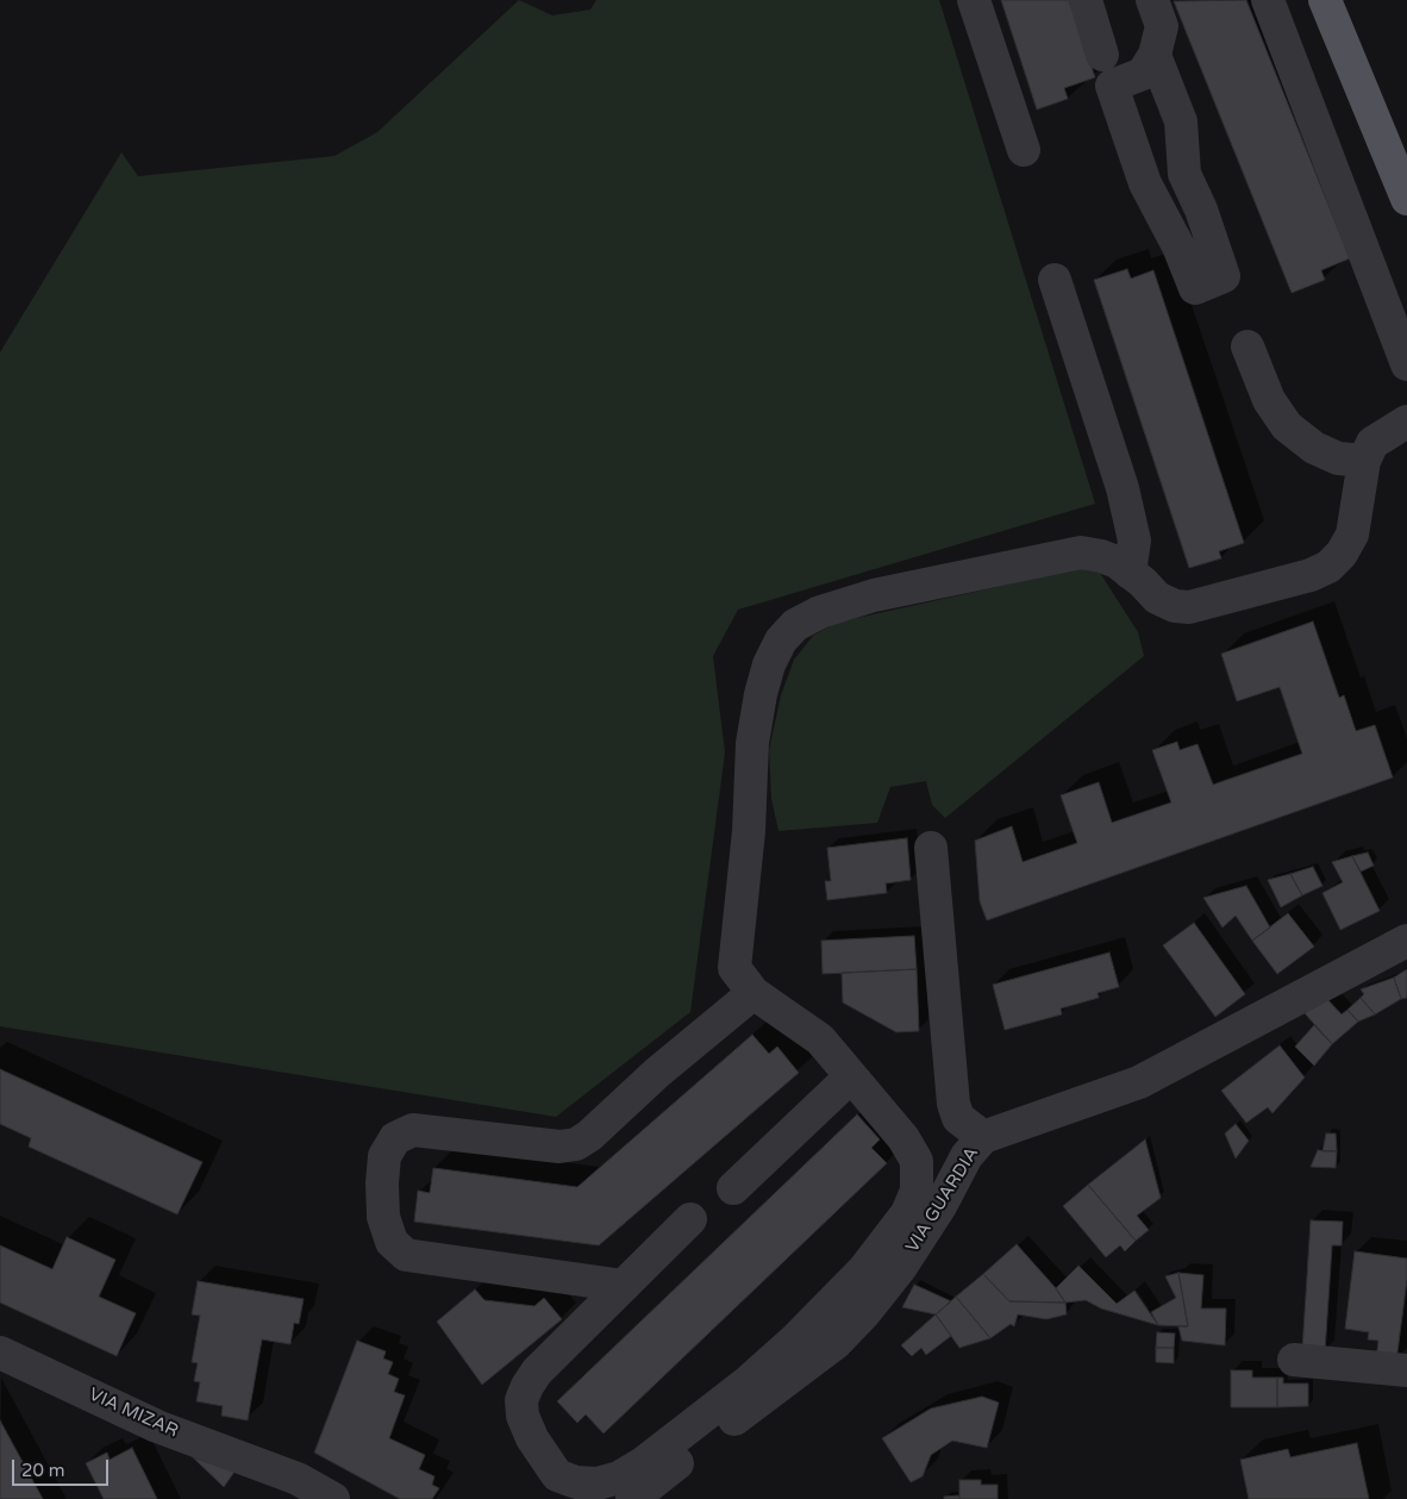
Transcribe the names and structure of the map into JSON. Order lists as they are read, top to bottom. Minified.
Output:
{"streets":{"street":["VIA GUARDIA","VIA MIZAR"]},"scale_bar":"20 m"}
